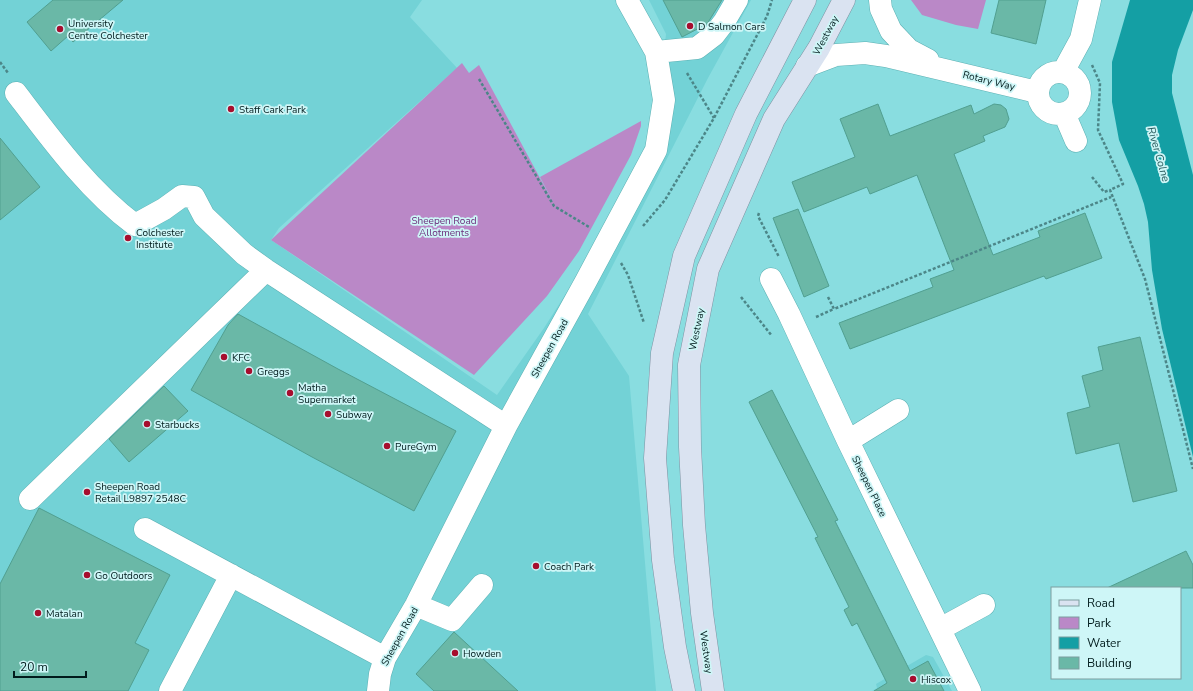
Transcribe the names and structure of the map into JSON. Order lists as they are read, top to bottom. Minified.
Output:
{"streets":{"main road":["Westway"],"street":["Rotary Way","Sheepen Road","Sheepen Place"]},"water":["River Colne"],"parks":["Sheepen Road Allotments"],"places":["D Salmon Cars","University Centre Colchester","Staff Cark Park","Colchester Institute","KFC","Greggs","Matha Supermarket","Subway","Starbucks","PureGym","Sheepen Road Retail L9897 2548C","Coach Park","Go Outdoors","Matalan","Howden","Hiscox"],"legend":["Road","Park","Water","Building"],"scale_bar":"20 m"}
